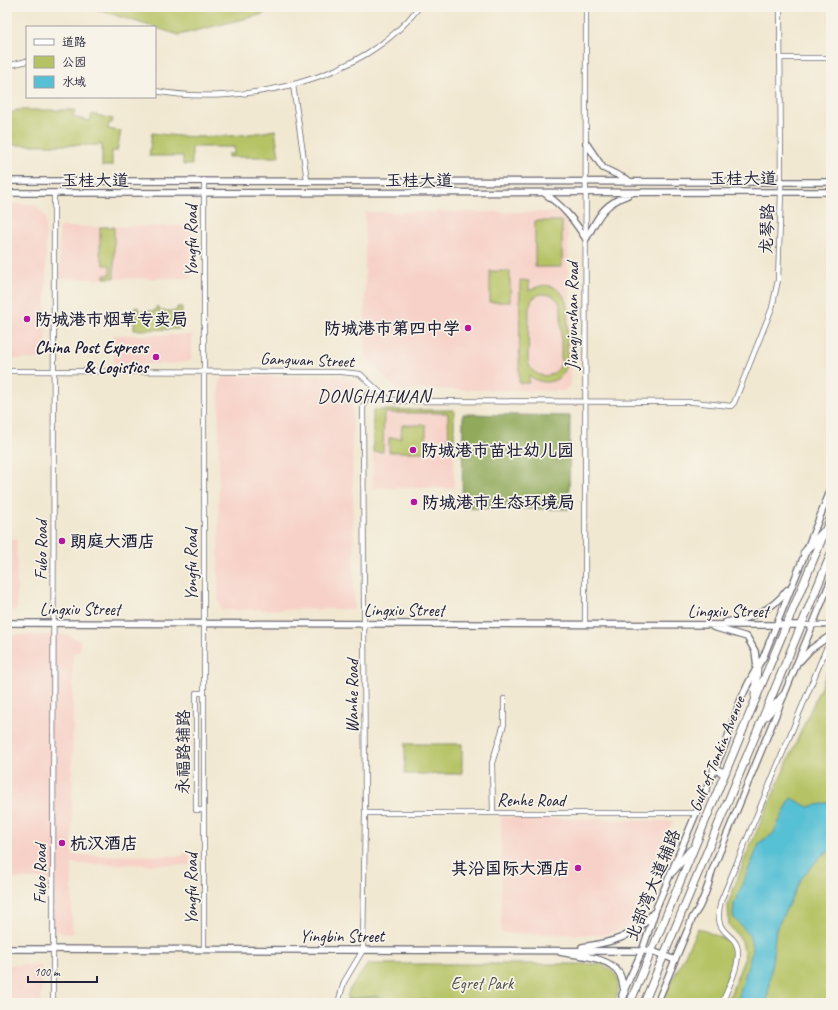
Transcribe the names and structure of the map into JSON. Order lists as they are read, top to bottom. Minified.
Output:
{"streets":{"highway":["Gulf of Tonkin Avenue"],"main road":["玉桂大道","Lingxiu Street","北部湾大道辅路","Yingbin Street"],"street":["龙琴路","Yongfu Road","Jiangjunshan Road","Gangwan Street","Fubo Road","Wanhe Road","永福路辅路","Renhe Road"]},"crossings":[["玉桂大道","龙琴路"],["玉桂大道","Yongfu Road"],["玉桂大道","Jiangjunshan Road"],["玉桂大道","Fubo Road"],["龙琴路","Gangwan Street"],["Yongfu Road","Gangwan Street"],["Yongfu Road","Lingxiu Street"],["Yongfu Road","永福路辅路"],["Yongfu Road","Yingbin Street"],["Jiangjunshan Road","Gangwan Street"],["Jiangjunshan Road","Lingxiu Street"],["Gangwan Street","Fubo Road"],["Gangwan Street","Wanhe Road"],["Fubo Road","Lingxiu Street"],["Fubo Road","Yingbin Street"],["Lingxiu Street","Wanhe Road"],["Lingxiu Street","Gulf of Tonkin Avenue"],["Lingxiu Street","北部湾大道辅路"],["Wanhe Road","Renhe Road"],["Wanhe Road","Yingbin Street"],["Gulf of Tonkin Avenue","Yingbin Street"],["Renhe Road","北部湾大道辅路"],["北部湾大道辅路","Yingbin Street"]],"districts":["DONGHAIWAN"],"parks":["Egret Park"],"places":["防城港市烟草专卖局","防城港市第四中学","China Post Express & Logistics","防城港市苗壮幼儿园","防城港市生态环境局","朗庭大酒店","杭汉酒店","其沿国际大酒店"],"legend":["道路","公园","水域"],"scale_bar":"100 m"}
